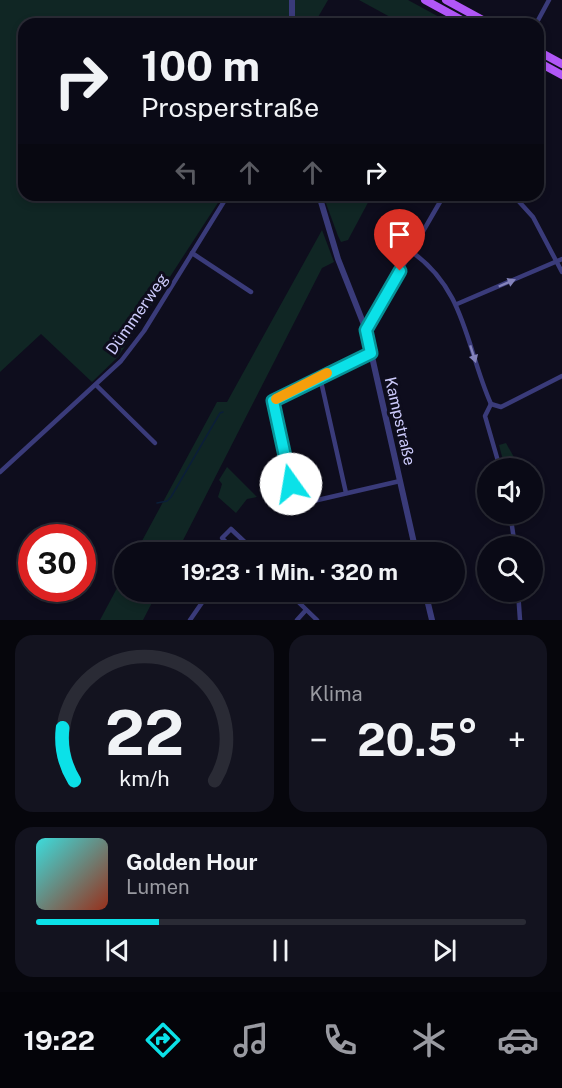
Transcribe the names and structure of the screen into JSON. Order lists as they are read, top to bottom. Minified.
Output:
{"streets":{"street":["Dümmerweg","Kampstraße"]},"page":{"turn":["100 m","Prosperstraße"],"limit":"30","trip":"19:23 · 1 Min. · 320 m","tile":"Klima","heat":["−","20.5°","+"],"song":["Golden Hour","Lumen"],"tabs":"19:22","gauge":["22","km/h"]}}
